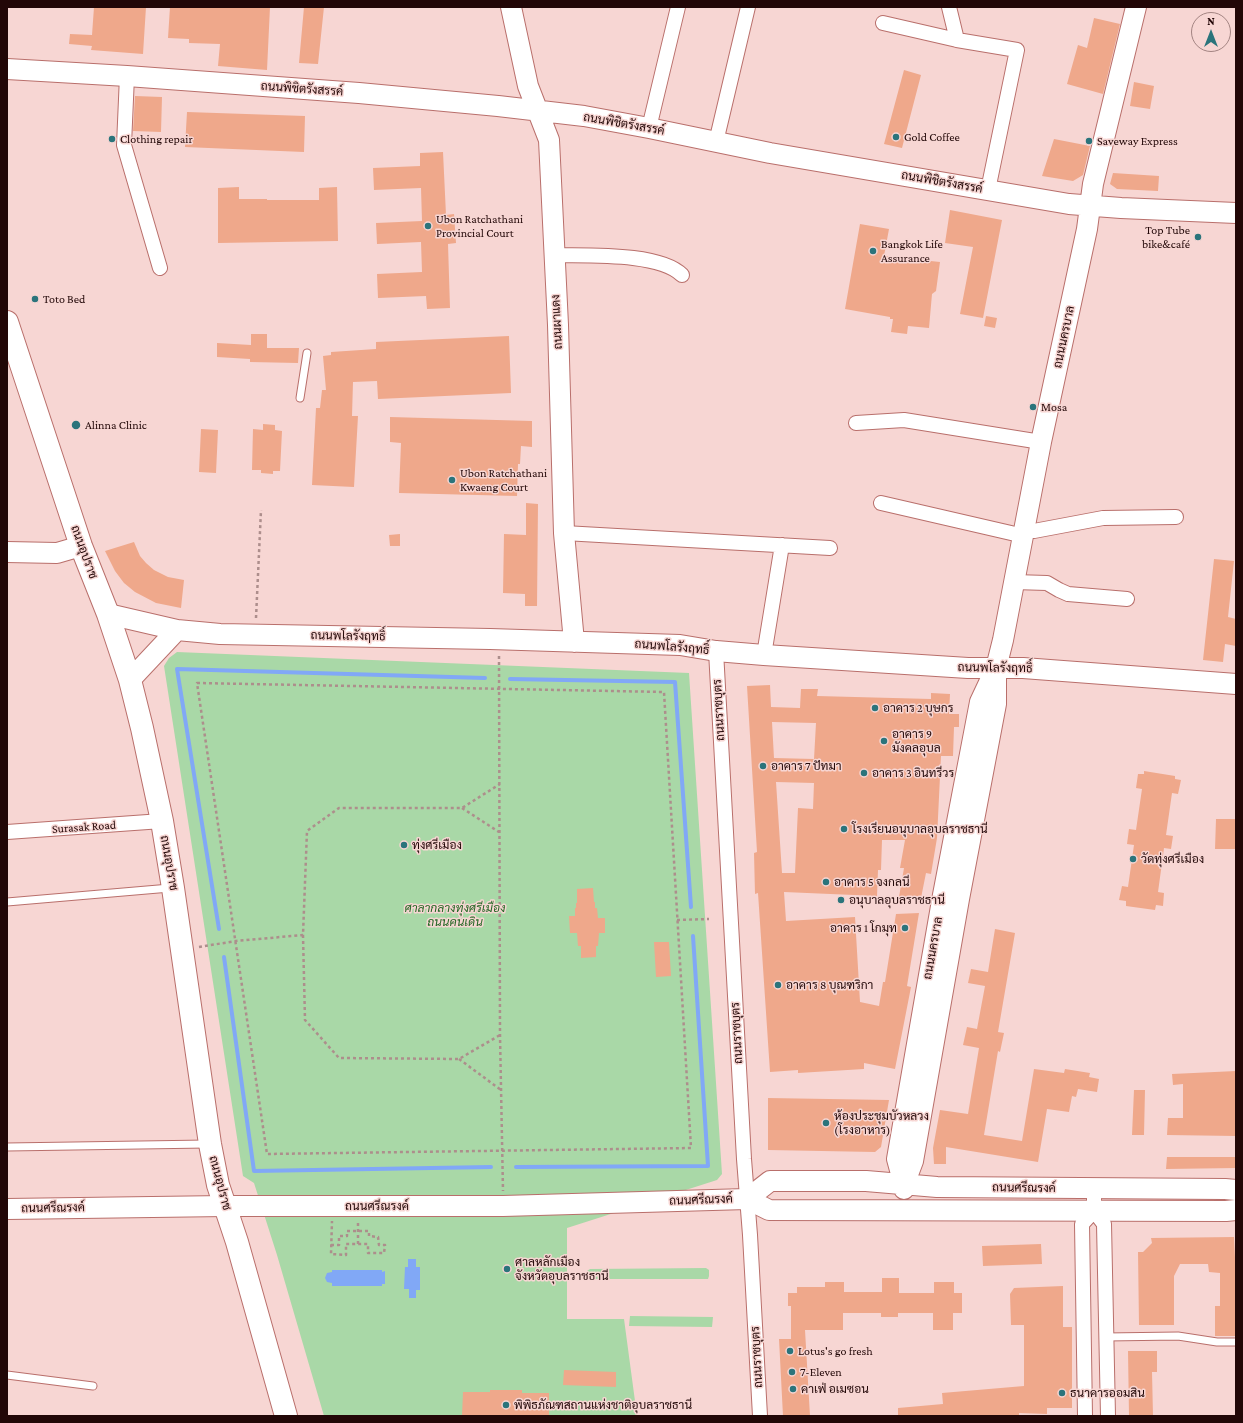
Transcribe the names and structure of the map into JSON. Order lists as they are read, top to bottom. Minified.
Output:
{"streets":{"main road":["ถนนอุปราช"],"street":["ถนนพิชิตรังสรรค์","ถนนผาแดง","ถนนนครบาล","ถนนพโลรังฤทธิ์","ถนนราชบุตร","Surasak Road","ถนนศรีณรงค์"]},"crossings":[["ถนนพิชิตรังสรรค์","ถนนผาแดง"],["ถนนพิชิตรังสรรค์","ถนนนครบาล"],["ถนนผาแดง","ถนนพโลรังฤทธิ์"],["ถนนนครบาล","ถนนพโลรังฤทธิ์"],["ถนนนครบาล","ถนนศรีณรงค์"],["ถนนอุปราช","ถนนพโลรังฤทธิ์"],["ถนนอุปราช","Surasak Road"],["ถนนอุปราช","ถนนศรีณรงค์"],["ถนนพโลรังฤทธิ์","ถนนราชบุตร"],["ถนนราชบุตร","ถนนศรีณรงค์"]],"parks":["ศาลากลางทุ่งศรีเมือง ถนนคนเดิน"],"places":["Gold Coffee","Clothing repair","Saveway Express","Ubon Ratchathani Provincial Court","Top Tube bike&café","Bangkok Life Assurance","Toto Bed","Mosa","Alinna Clinic","Ubon Ratchathani Kwaeng Court","อาคาร 2 บุษกร","อาคาร 9 มังคลอุบล","อาคาร 7 ปัทมา","อาคาร 3 อินทรีวร","โรงเรียนอนุบาลอุบลราชธานี","ทุ่งศรีเมือง","วัดทุ่งศรีเมือง","อาคาร 5 จงกลนี","อนุบาลอุบลราชธานี","อาคาร 1 โกมุท","อาคาร 8 บุณฑริกา","ห้องประชุมบัวหลวง (โรงอาหาร)","ศาลหลักเมือง จังหวัดอุบลราชธานี","Lotus's go fresh","7-Eleven","คาเฟ่ อเมซอน","ธนาคารออมสิน","พิพิธภัณฑสถานแห่งชาติอุบลราชธานี"],"north":"top"}
